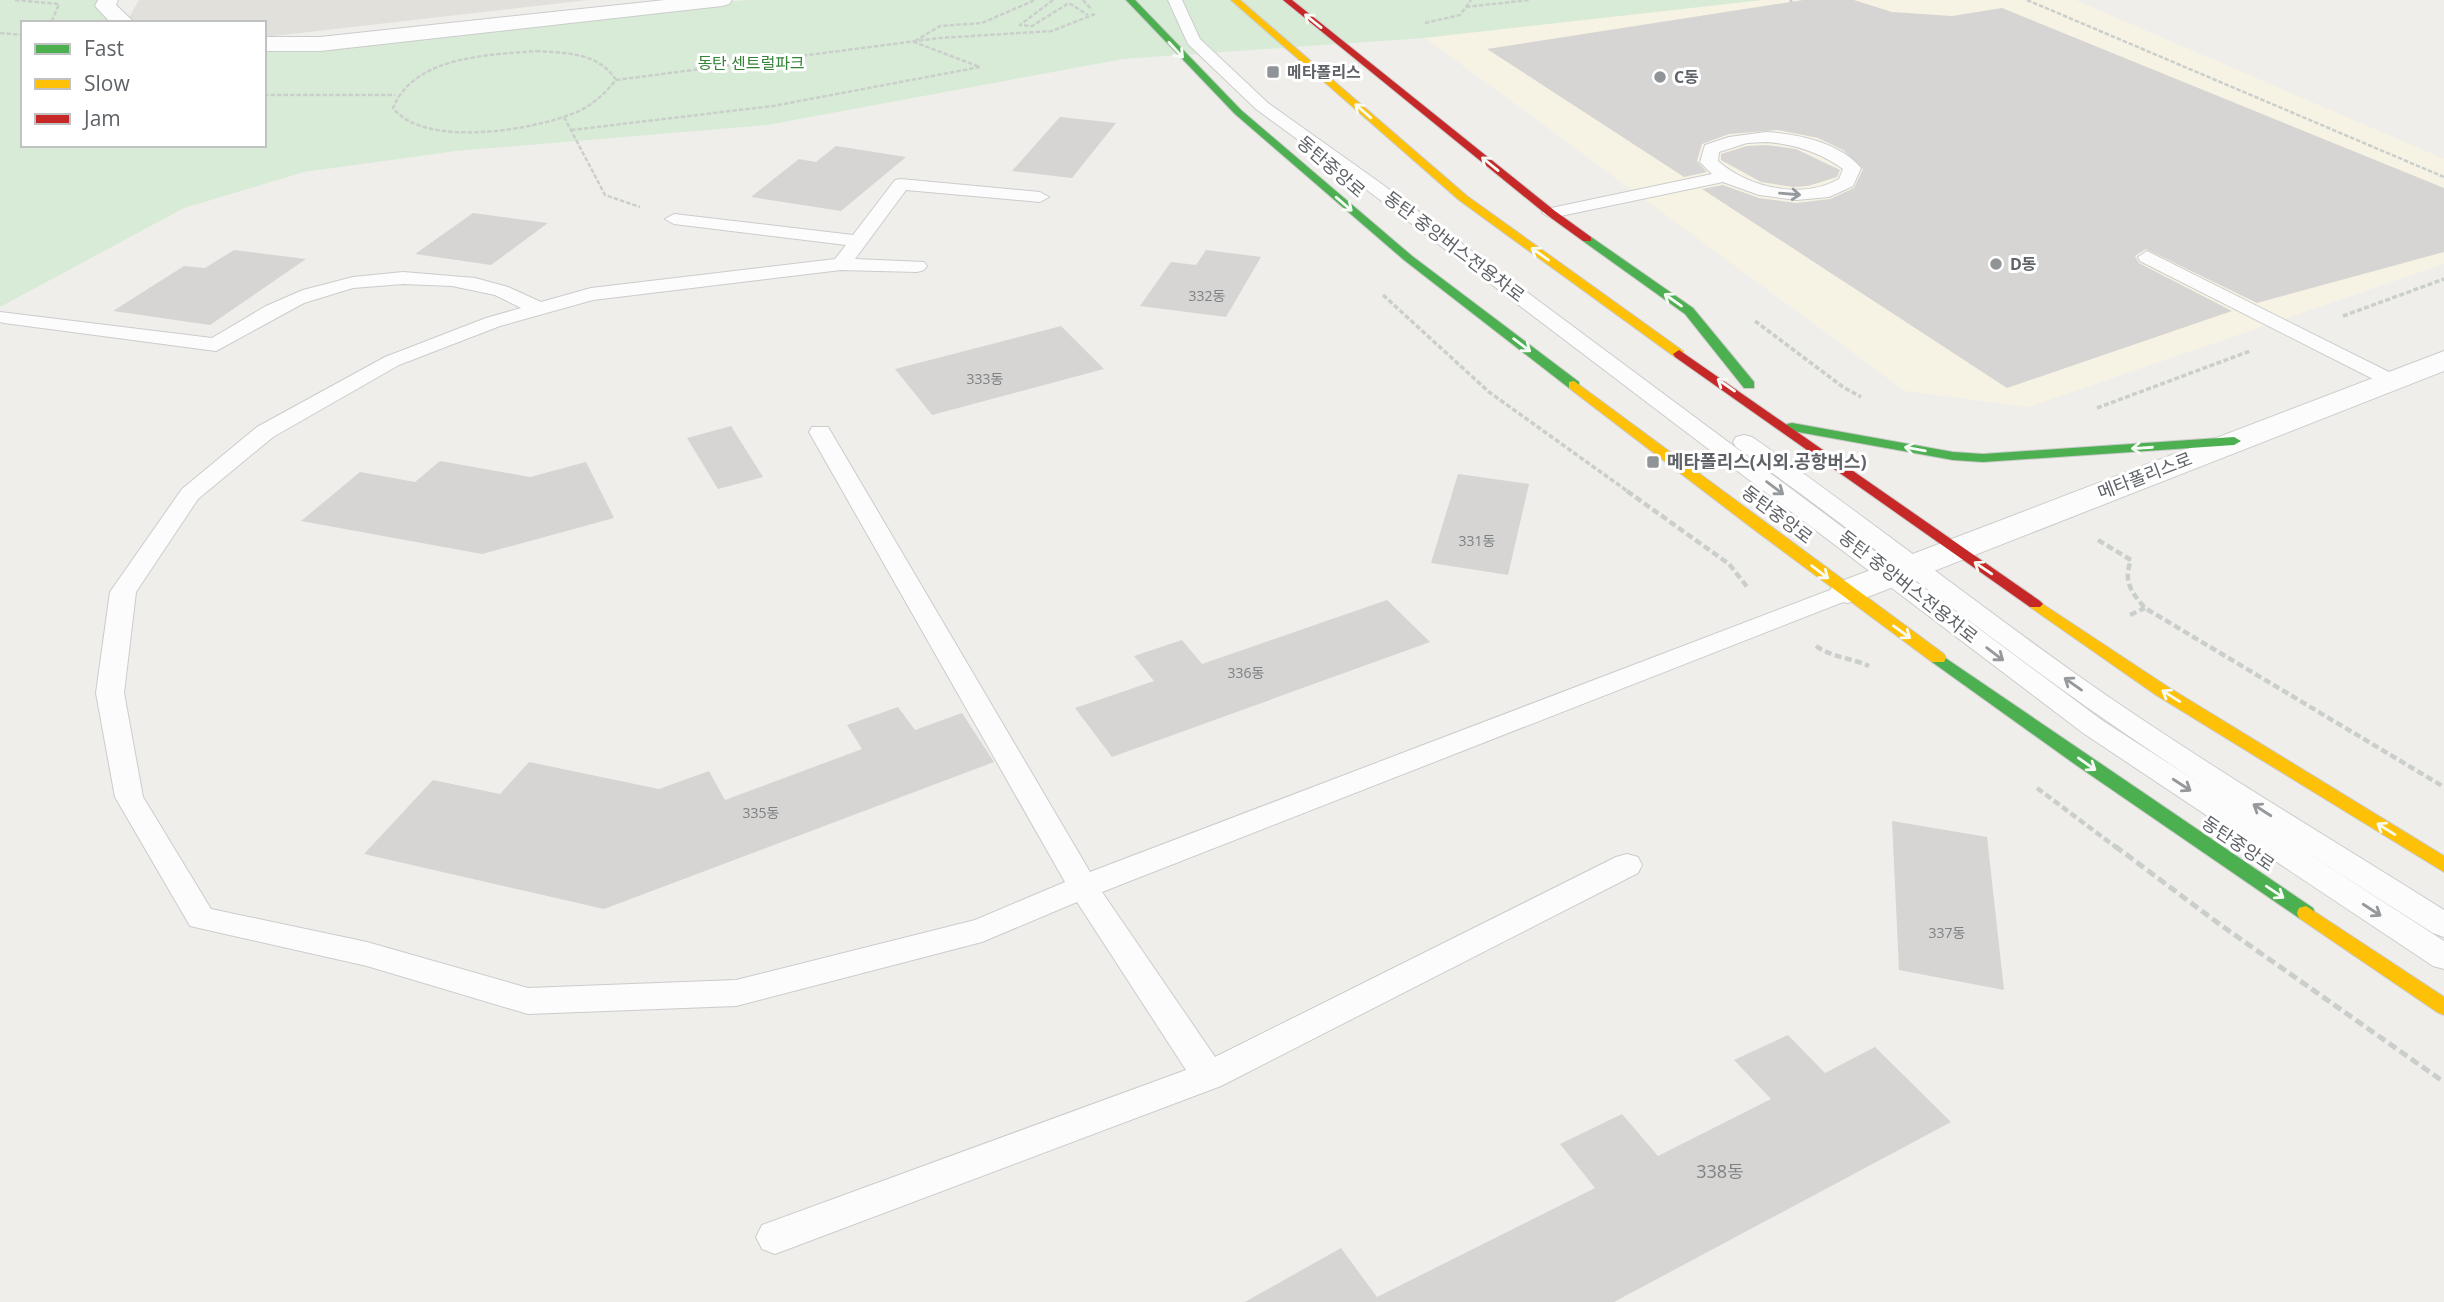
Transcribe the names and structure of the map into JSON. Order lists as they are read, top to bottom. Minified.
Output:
{"streets":{"street":["동탄중앙로","메타폴리스로"],"lane":["동탄 중앙버스전용차로"]},"crossings":[["동탄중앙로","메타폴리스로"],["동탄 중앙버스전용차로","메타폴리스로"]],"parks":["동탄 센트럴파크"],"places":{"transit":["메타폴리스","메타폴리스(시외.공항버스)"],"other":["C동","D동"]},"house_numbers":["332동","333동","331동","336동","335동","337동","338동"],"legend":["Fast","Slow","Jam"]}
